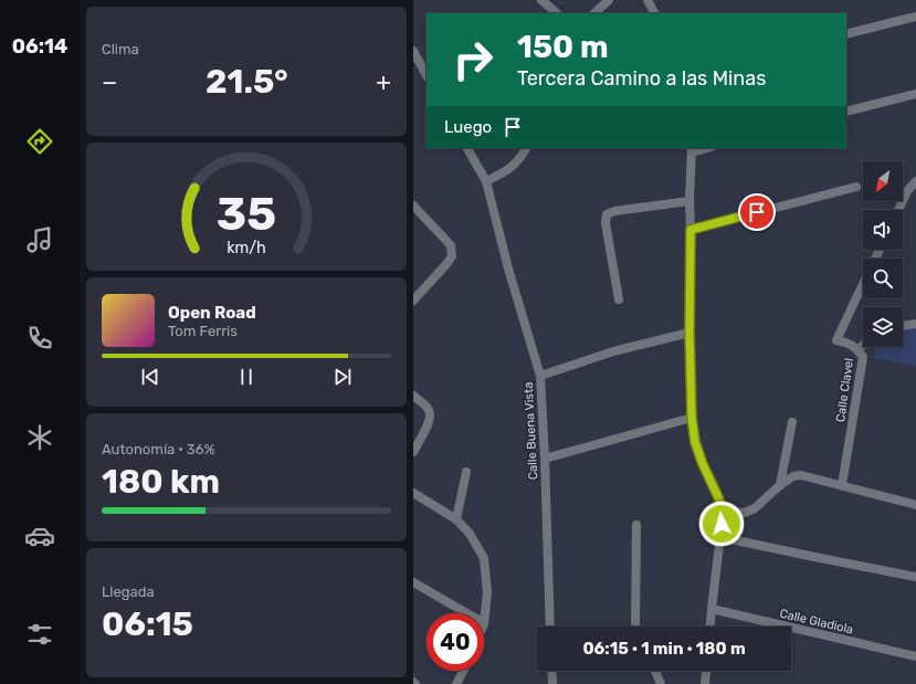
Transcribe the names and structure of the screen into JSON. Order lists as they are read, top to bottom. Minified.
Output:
{"streets":{"street":["Calle Clavel","Calle Buena Vista","Calle Gladiola"]},"north":"bottom left","page":{"tabs":"06:14","tile":["Clima",["Autonomía · 36%","180 km"],["Llegada","06:15"]],"turn":["150 m","Tercera Camino a las Minas"],"heat":["−","21.5°","+"],"then":"Luego","song":["Open Road","Tom Ferris"],"limit":"40","trip":"06:15 · 1 min · 180 m","gauge":["35","km/h"]}}
